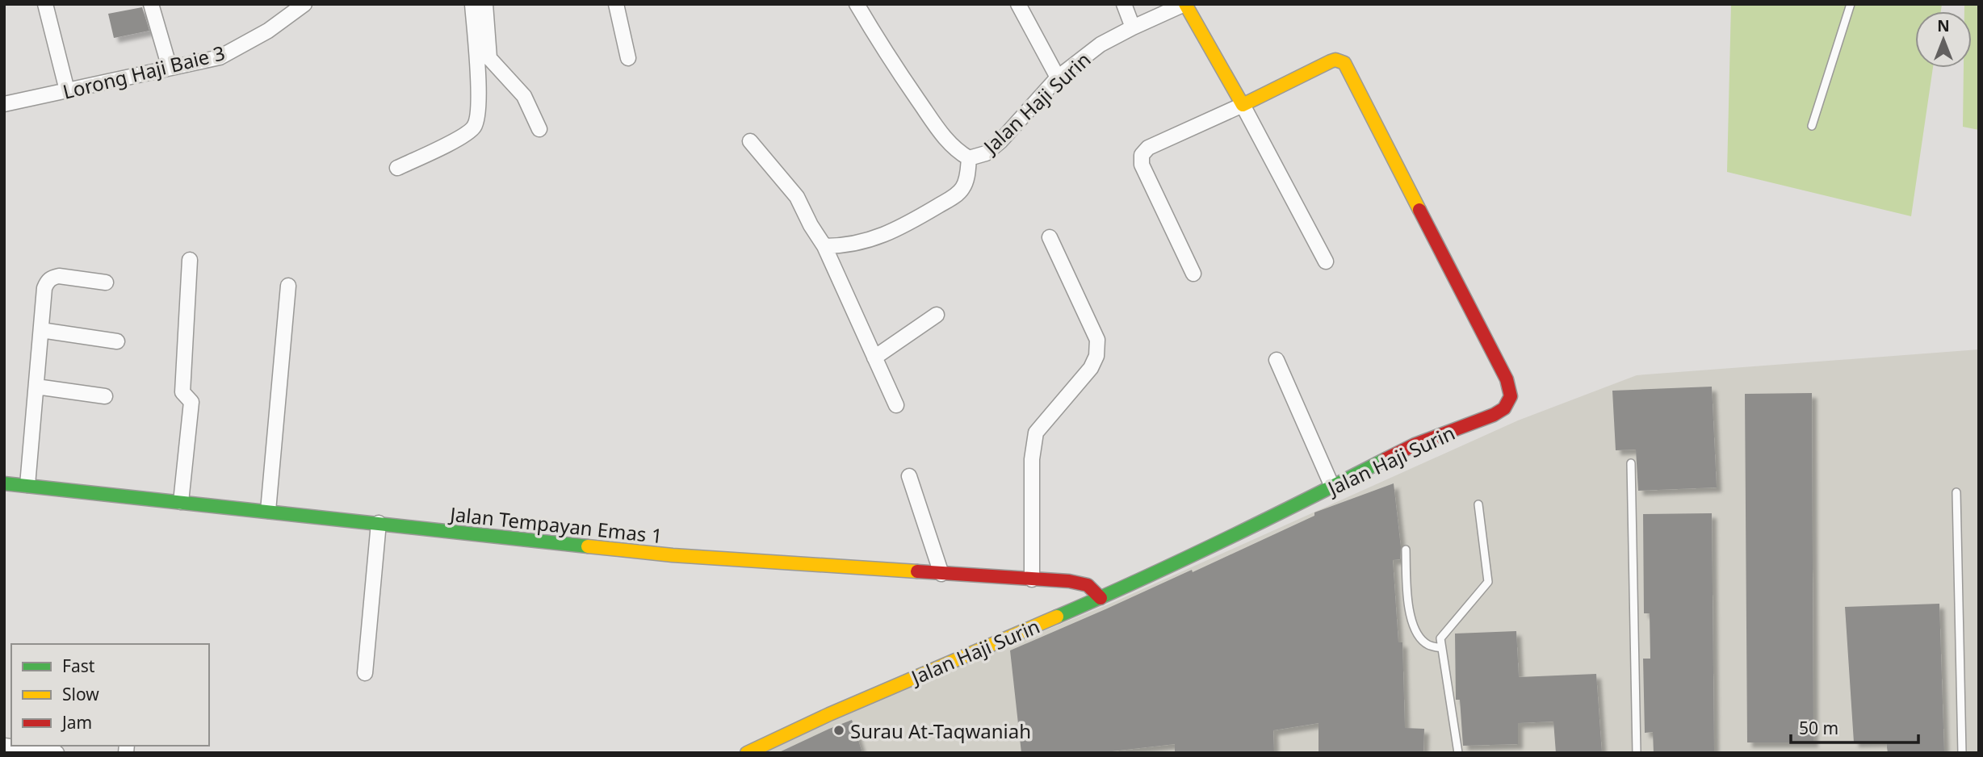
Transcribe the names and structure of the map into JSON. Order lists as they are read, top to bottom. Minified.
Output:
{"streets":{"street":["Lorong Haji Baie 3","Jalan Haji Surin","Jalan Tempayan Emas 1"]},"crossings":[["Jalan Haji Surin","Jalan Tempayan Emas 1"]],"places":["Surau At-Taqwaniah"],"legend":["Fast","Slow","Jam"],"scale_bar":"50 m","north":"top"}
